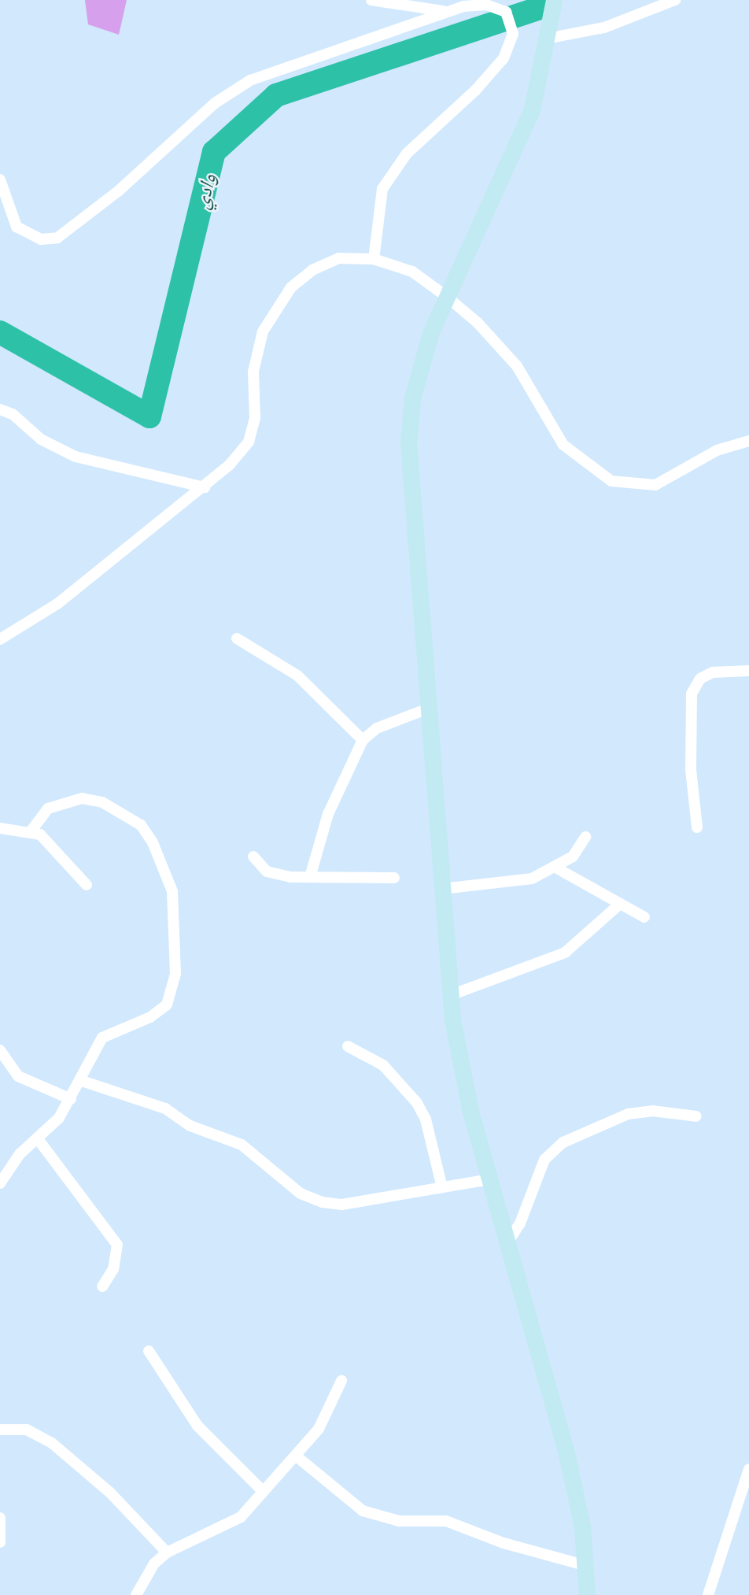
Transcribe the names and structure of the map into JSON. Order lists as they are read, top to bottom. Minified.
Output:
{"water":["وادي"]}
